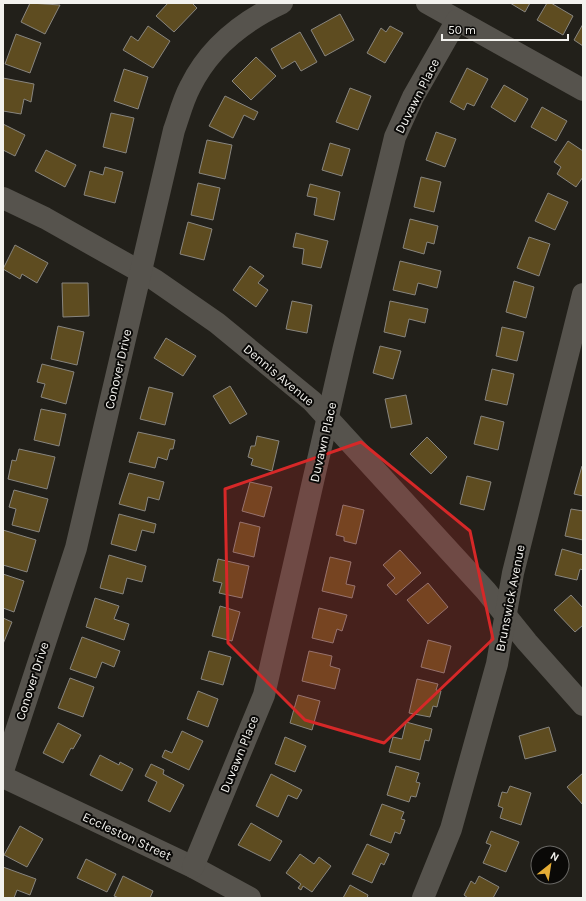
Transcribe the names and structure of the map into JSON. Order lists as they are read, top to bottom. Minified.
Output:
{"streets":{"street":["Duvawn Place","Conover Drive","Dennis Avenue","Brunswick Avenue","Eccleston Street"]},"crossings":[["Duvawn Place","Dennis Avenue"],["Duvawn Place","Eccleston Street"],["Conover Drive","Dennis Avenue"],["Dennis Avenue","Brunswick Avenue"]],"scale_bar":"50 m","north":"top right"}
